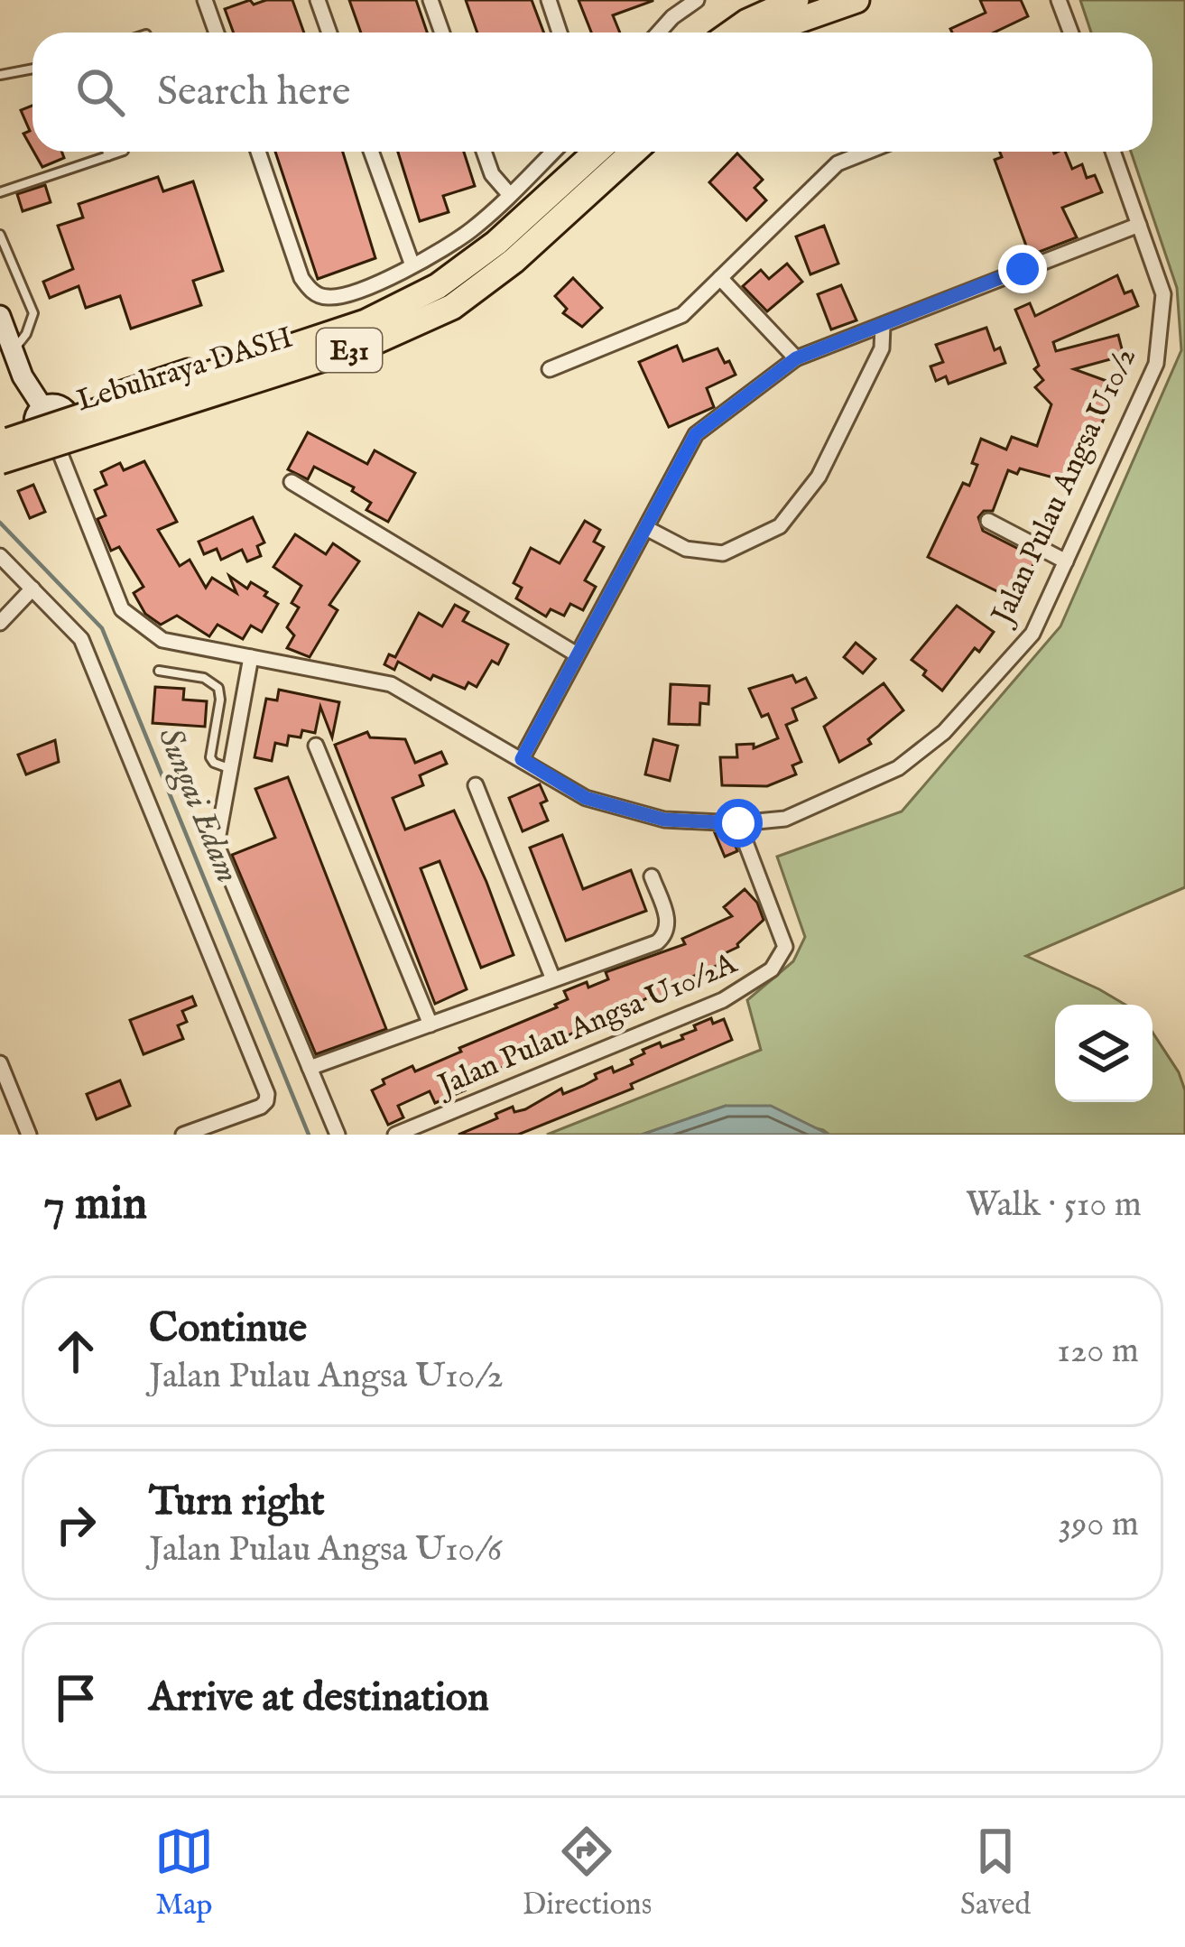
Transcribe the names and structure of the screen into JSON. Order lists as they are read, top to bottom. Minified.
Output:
{"streets":{"highway":["E31","Lebuhraya DASH"],"street":["Jalan Pulau Angsa U10/2","Jalan Pulau Angsa U10/2A"]},"crossings":[["Jalan Pulau Angsa U10/2","Jalan Pulau Angsa U10/2A"]],"water":["Sungai Edam"],"page":{"search":"Search here","heading":["7 min","Walk · 510 m"],"list":[["Continue","Jalan Pulau Angsa U10/2","120 m"],["Turn right","Jalan Pulau Angsa U10/6","390 m"],"Arrive at destination"],"nav":["Map","Directions","Saved"]}}
